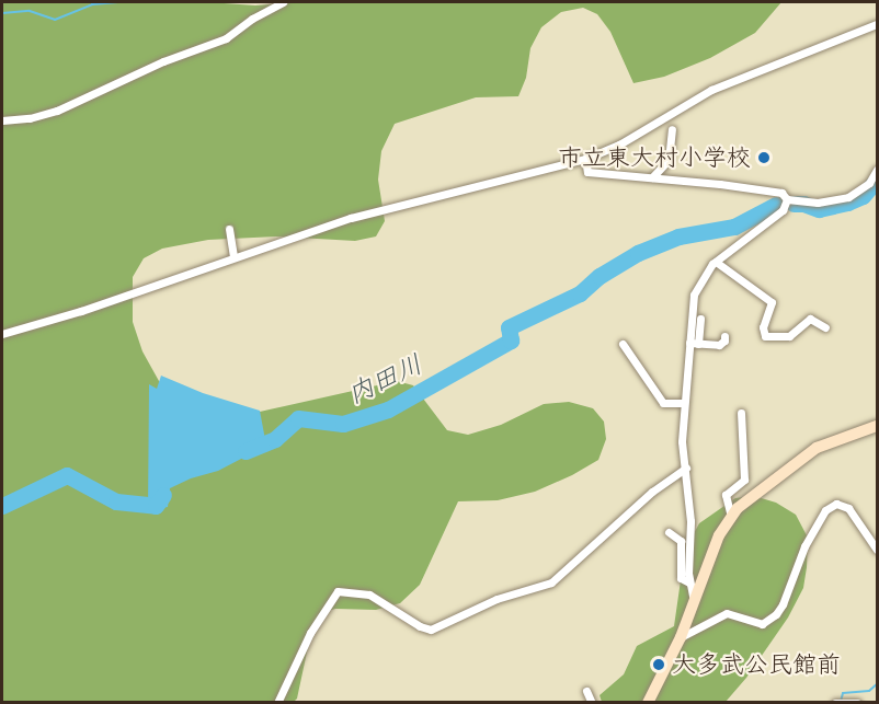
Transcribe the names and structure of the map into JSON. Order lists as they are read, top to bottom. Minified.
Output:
{"water":["内田川"],"places":["市立東大村小学校","大多武公民館前"]}
